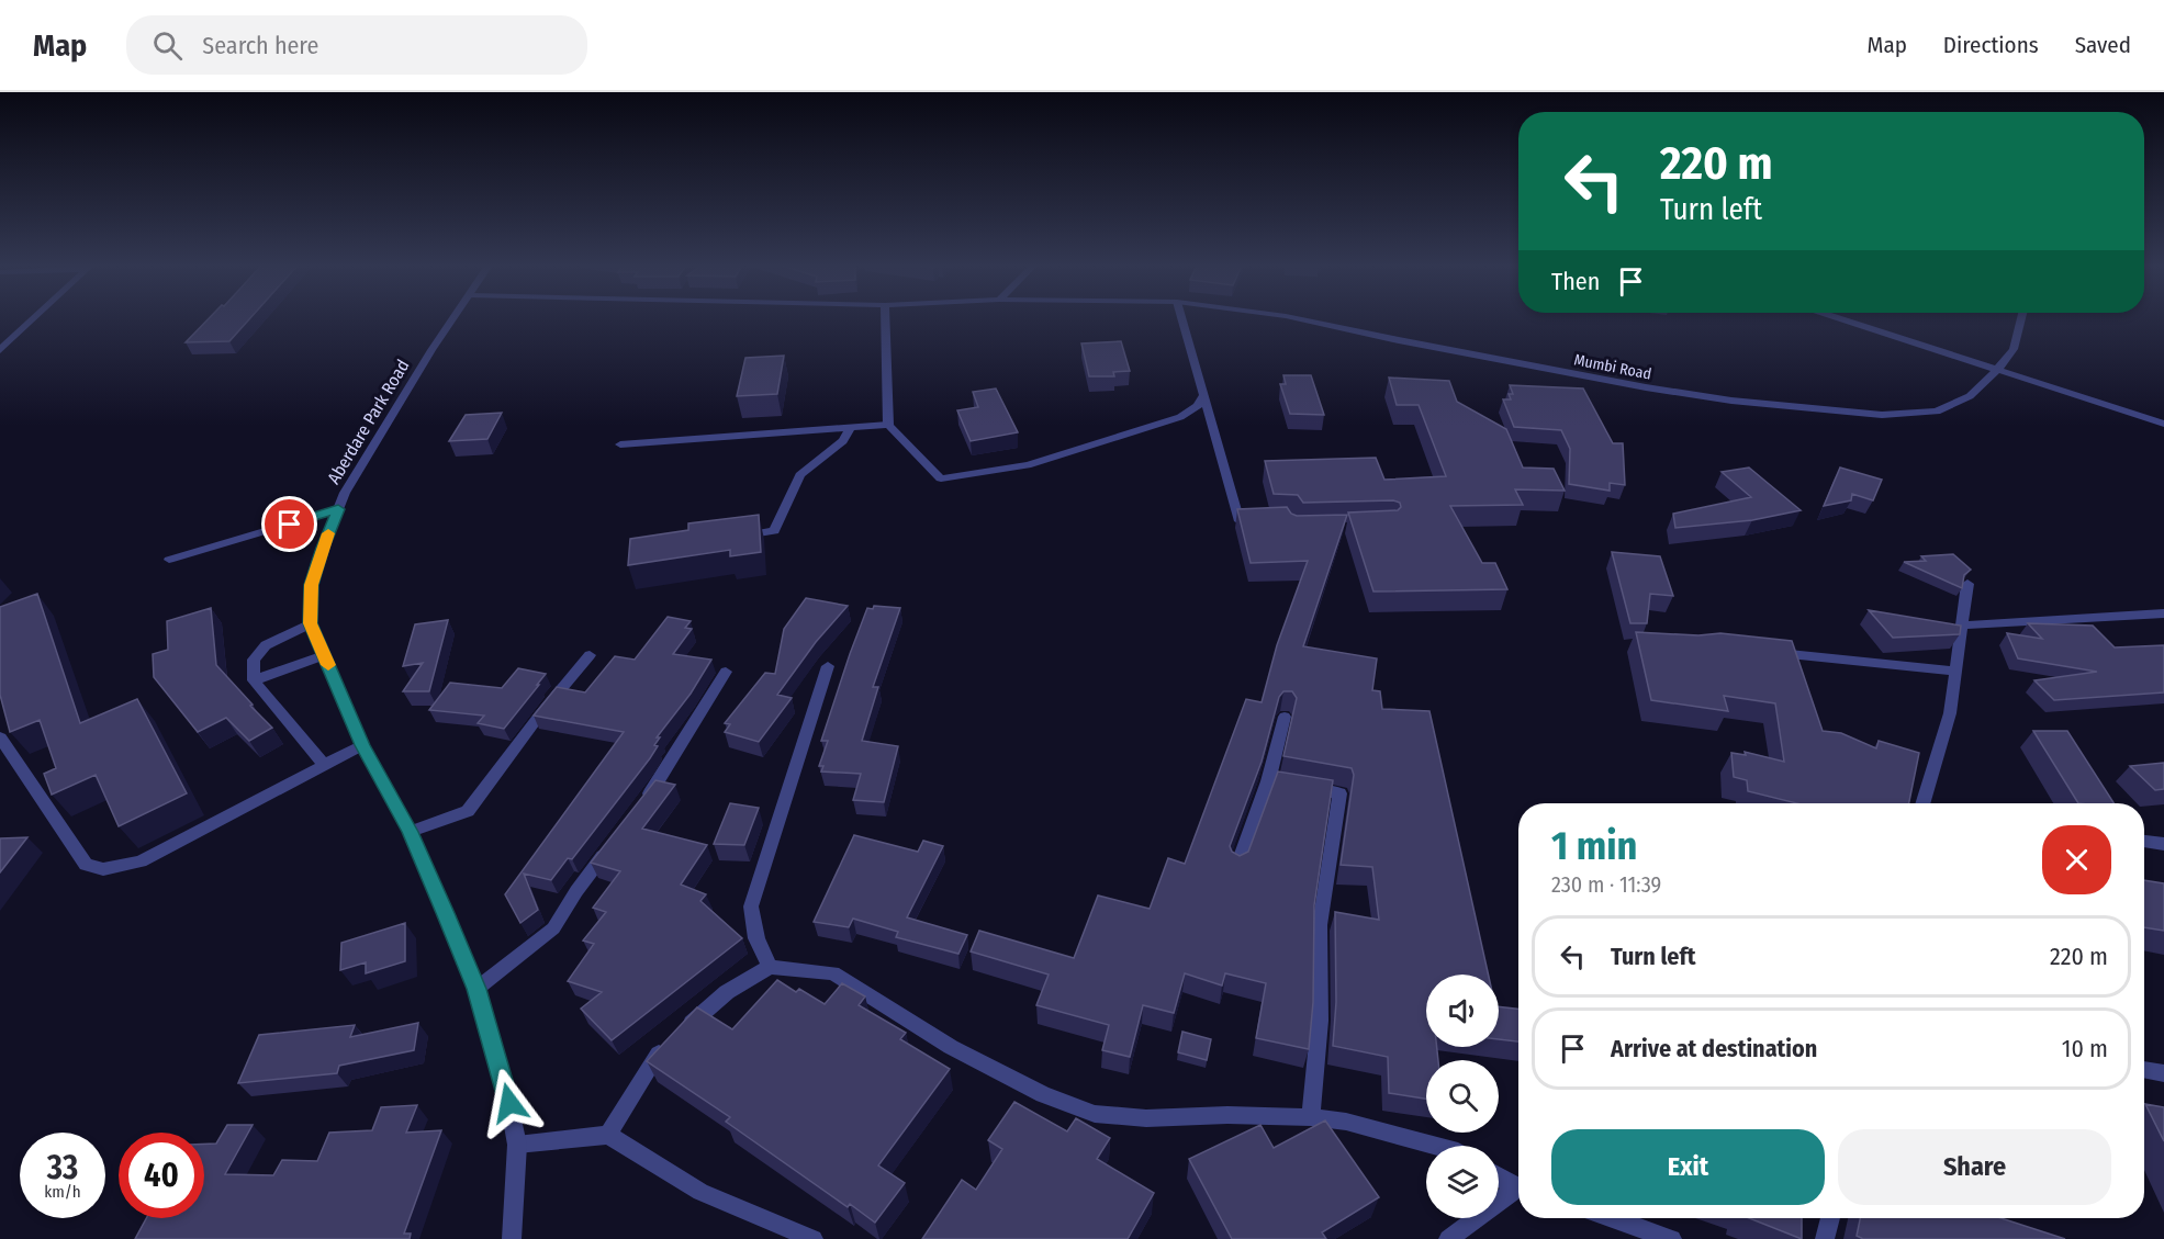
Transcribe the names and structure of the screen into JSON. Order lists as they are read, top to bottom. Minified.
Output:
{"streets":{"street":["Mumbi Road","Aberdare Park Road"]},"page":{"header":"Map","search":"Search here","nav":["Map","Directions","Saved"],"turn":["220 m","Turn left"],"then":"Then","heading":["1 min","230 m · 11:39"],"list":[{"name":"Turn left","value":"220 m"},{"name":"Arrive at destination","value":"10 m"}],"buttons":["Exit","Share"],"speed":"33 km/h","limit":"40"}}
